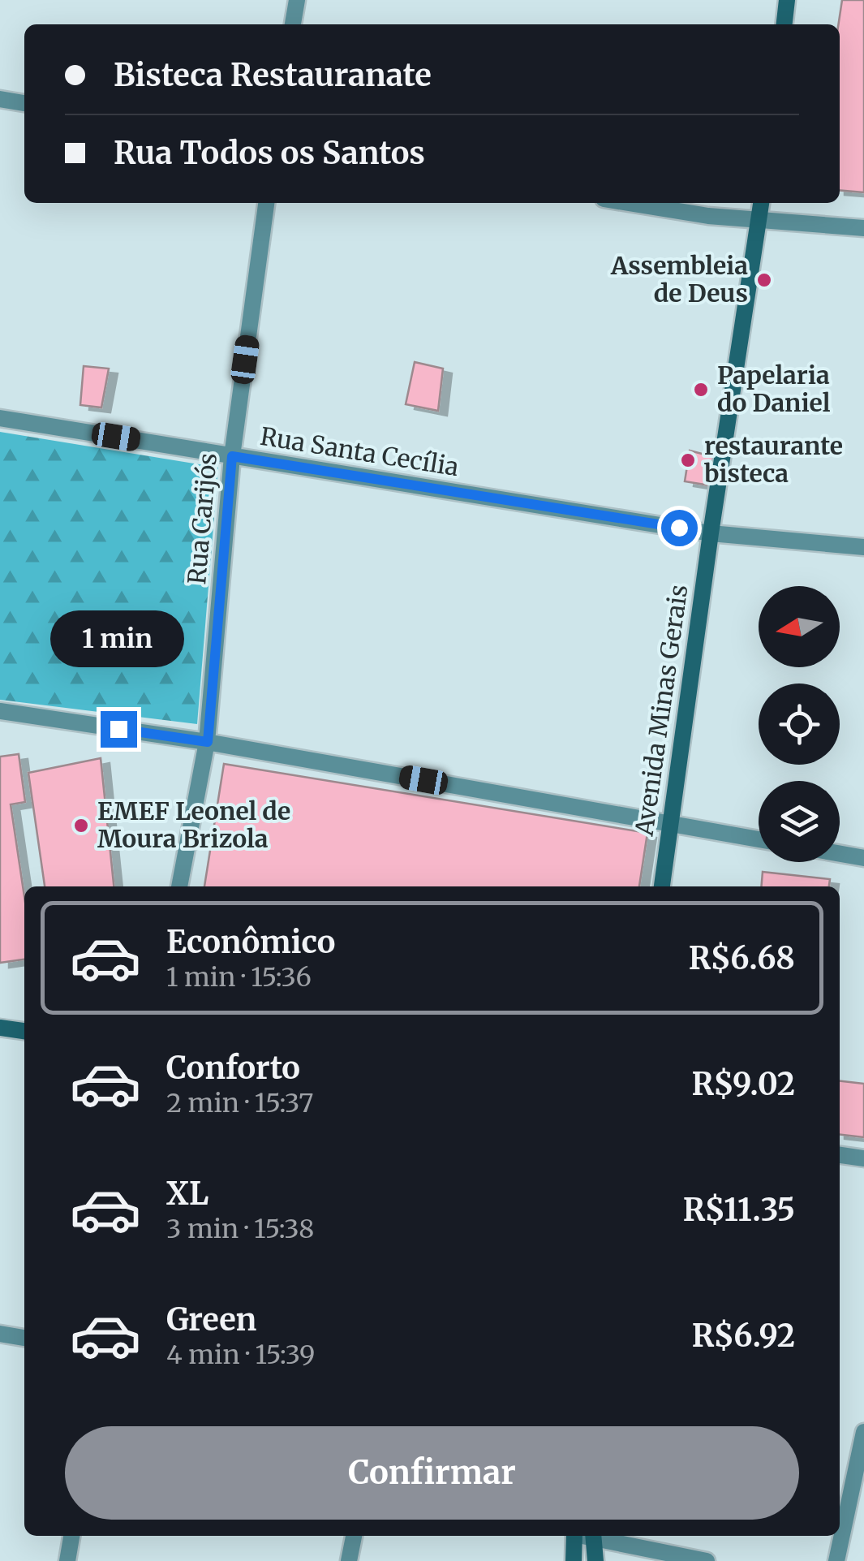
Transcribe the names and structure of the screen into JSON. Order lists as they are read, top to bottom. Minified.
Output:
{"streets":{"street":["Rua Santa Cecília","Rua Carijós","Avenida Minas Gerais"]},"crossings":[["Rua Santa Cecília","Rua Carijós"],["Rua Santa Cecília","Avenida Minas Gerais"]],"places":["Assembleia de Deus","Papelaria do Daniel","restaurante bisteca","EMEF Leonel de Moura Brizola"],"north":"left","page":{"banner":["Bisteca Restauranate","Rua Todos os Santos"],"bubble":"1 min","list":[{"name":"Econômico","note":"1 min · 15:36","value":"R$6.68"},{"name":"Conforto","note":"2 min · 15:37","value":"R$9.02"},{"name":"XL","note":"3 min · 15:38","value":"R$11.35"},{"name":"Green","note":"4 min · 15:39","value":"R$6.92"}],"buttons":"Confirmar"}}
